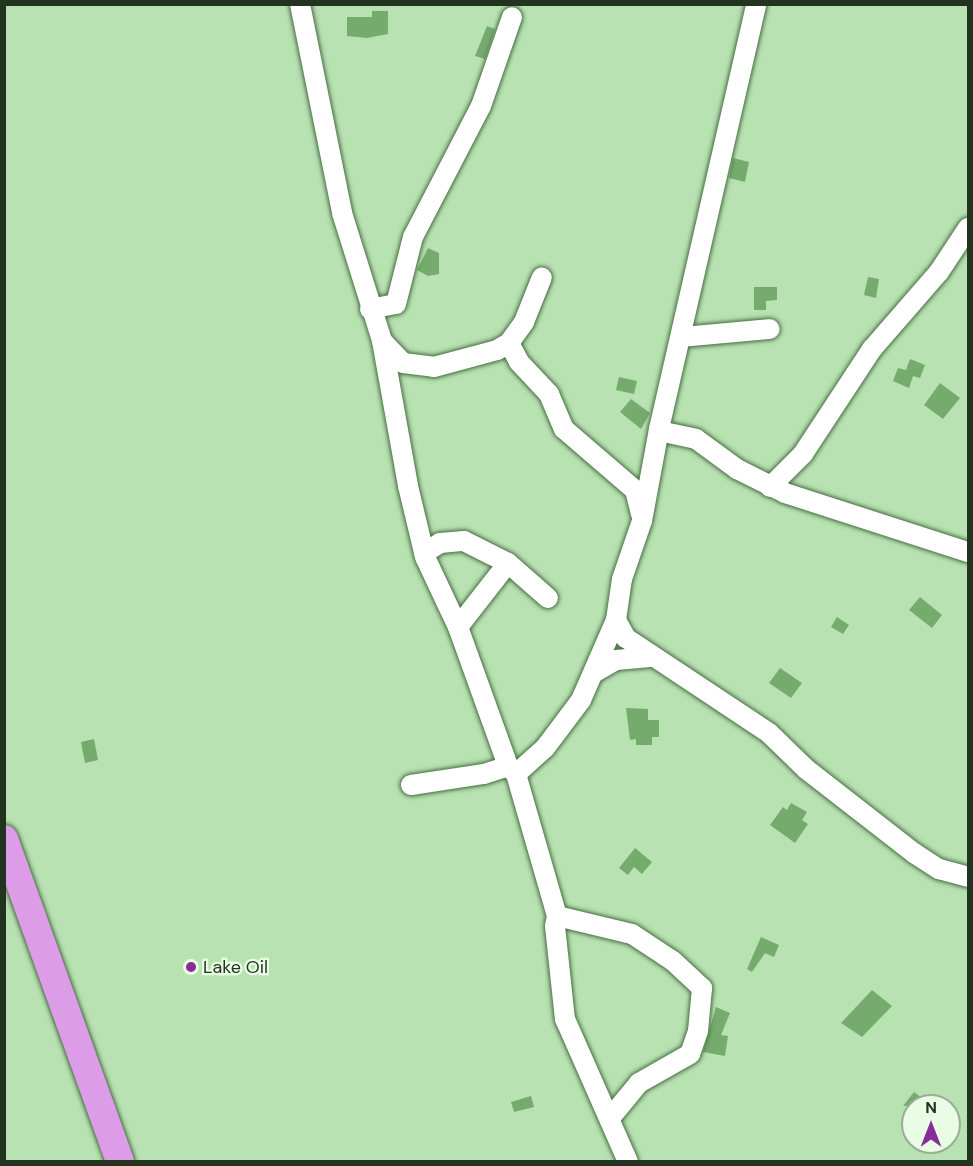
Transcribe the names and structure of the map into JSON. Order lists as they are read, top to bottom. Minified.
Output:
{"places":["Lake Oil"],"north":"top"}
